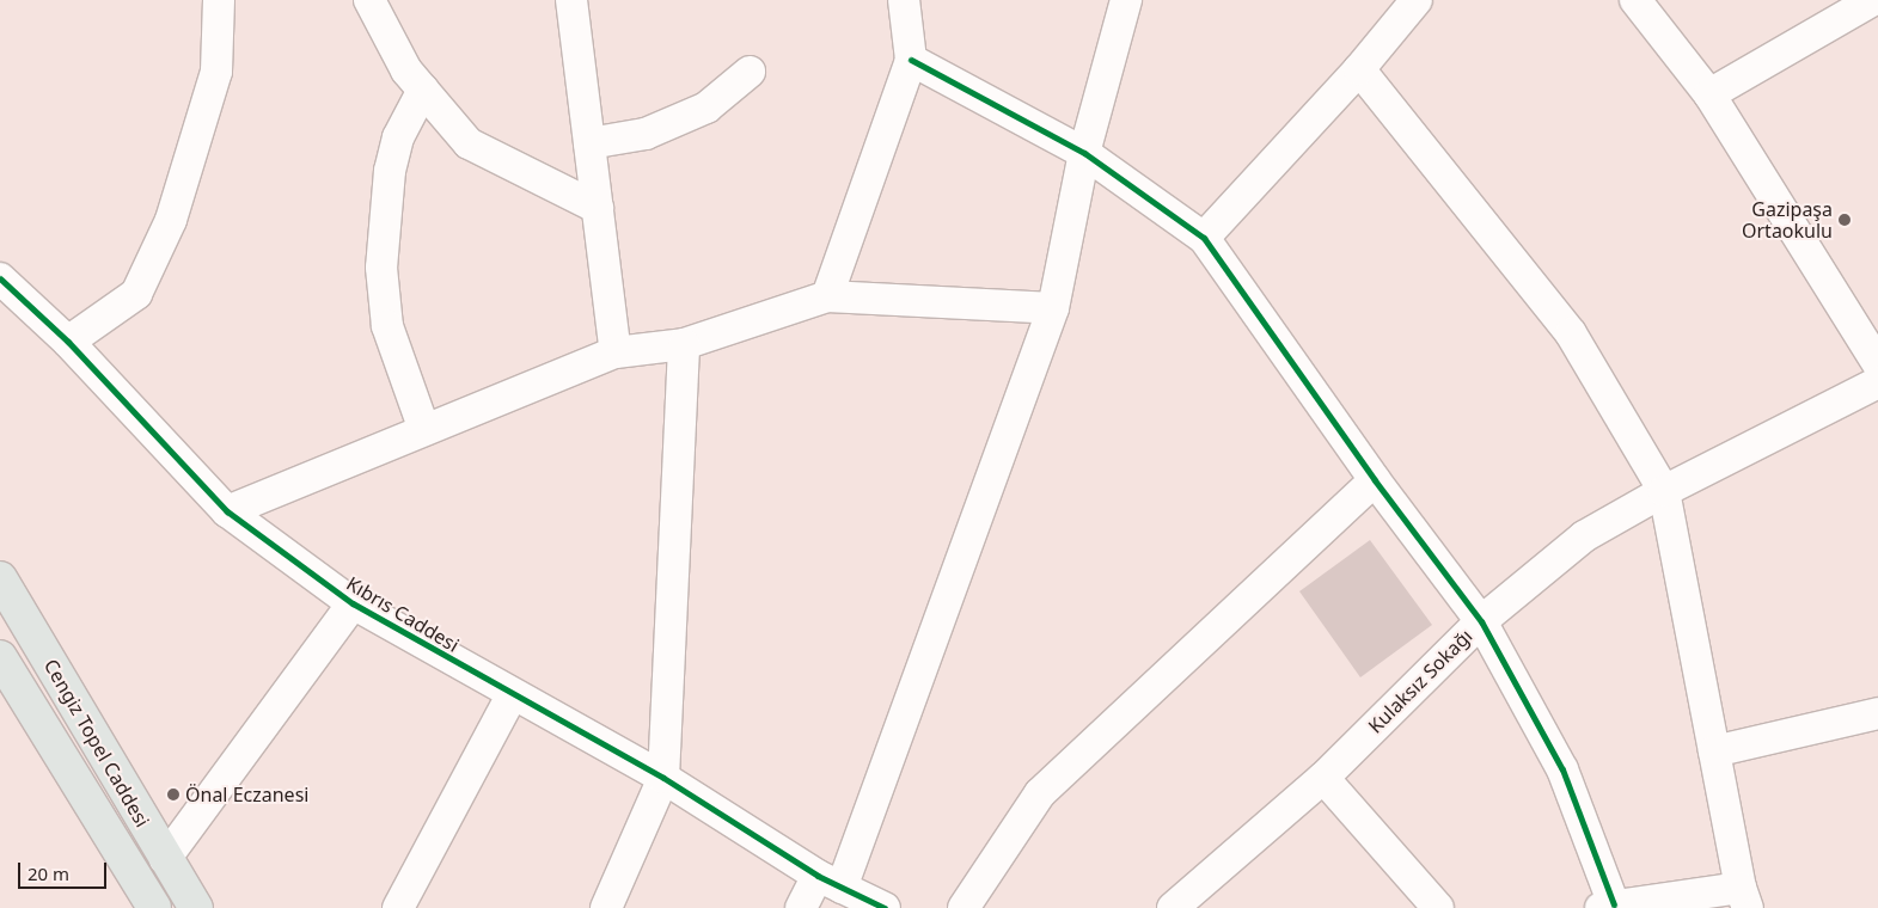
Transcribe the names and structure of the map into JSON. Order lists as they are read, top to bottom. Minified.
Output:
{"streets":{"main road":["Cengiz Topel Caddesi"],"street":["Kıbrıs Caddesi","Kulaksız Sokağı"]},"places":["Gazipaşa Ortaokulu","Önal Eczanesi"],"scale_bar":"20 m"}
